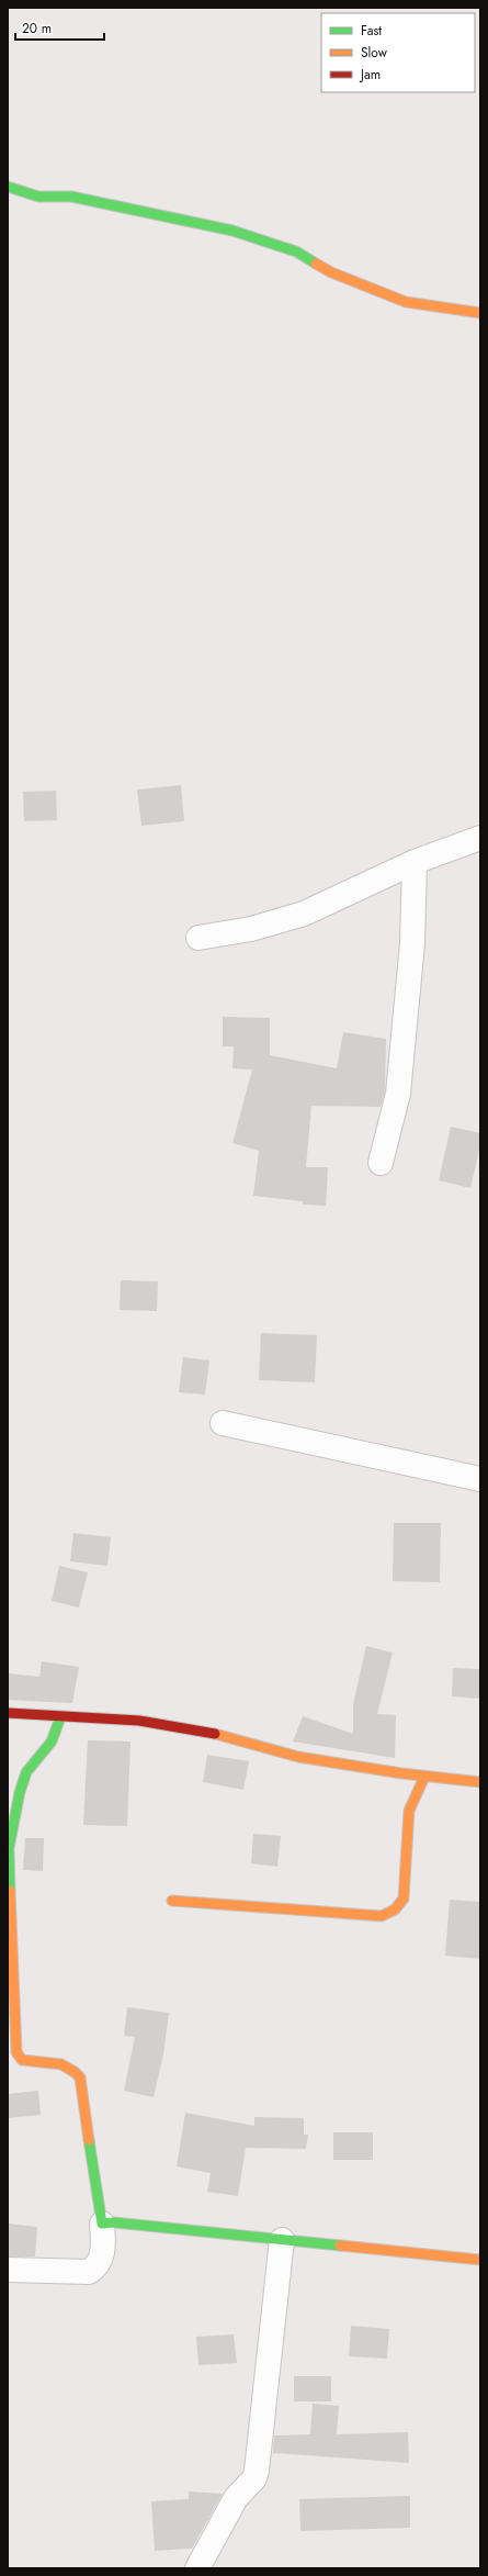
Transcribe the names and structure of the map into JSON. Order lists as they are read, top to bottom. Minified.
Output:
{"legend":["Fast","Slow","Jam"],"scale_bar":"20 m"}
